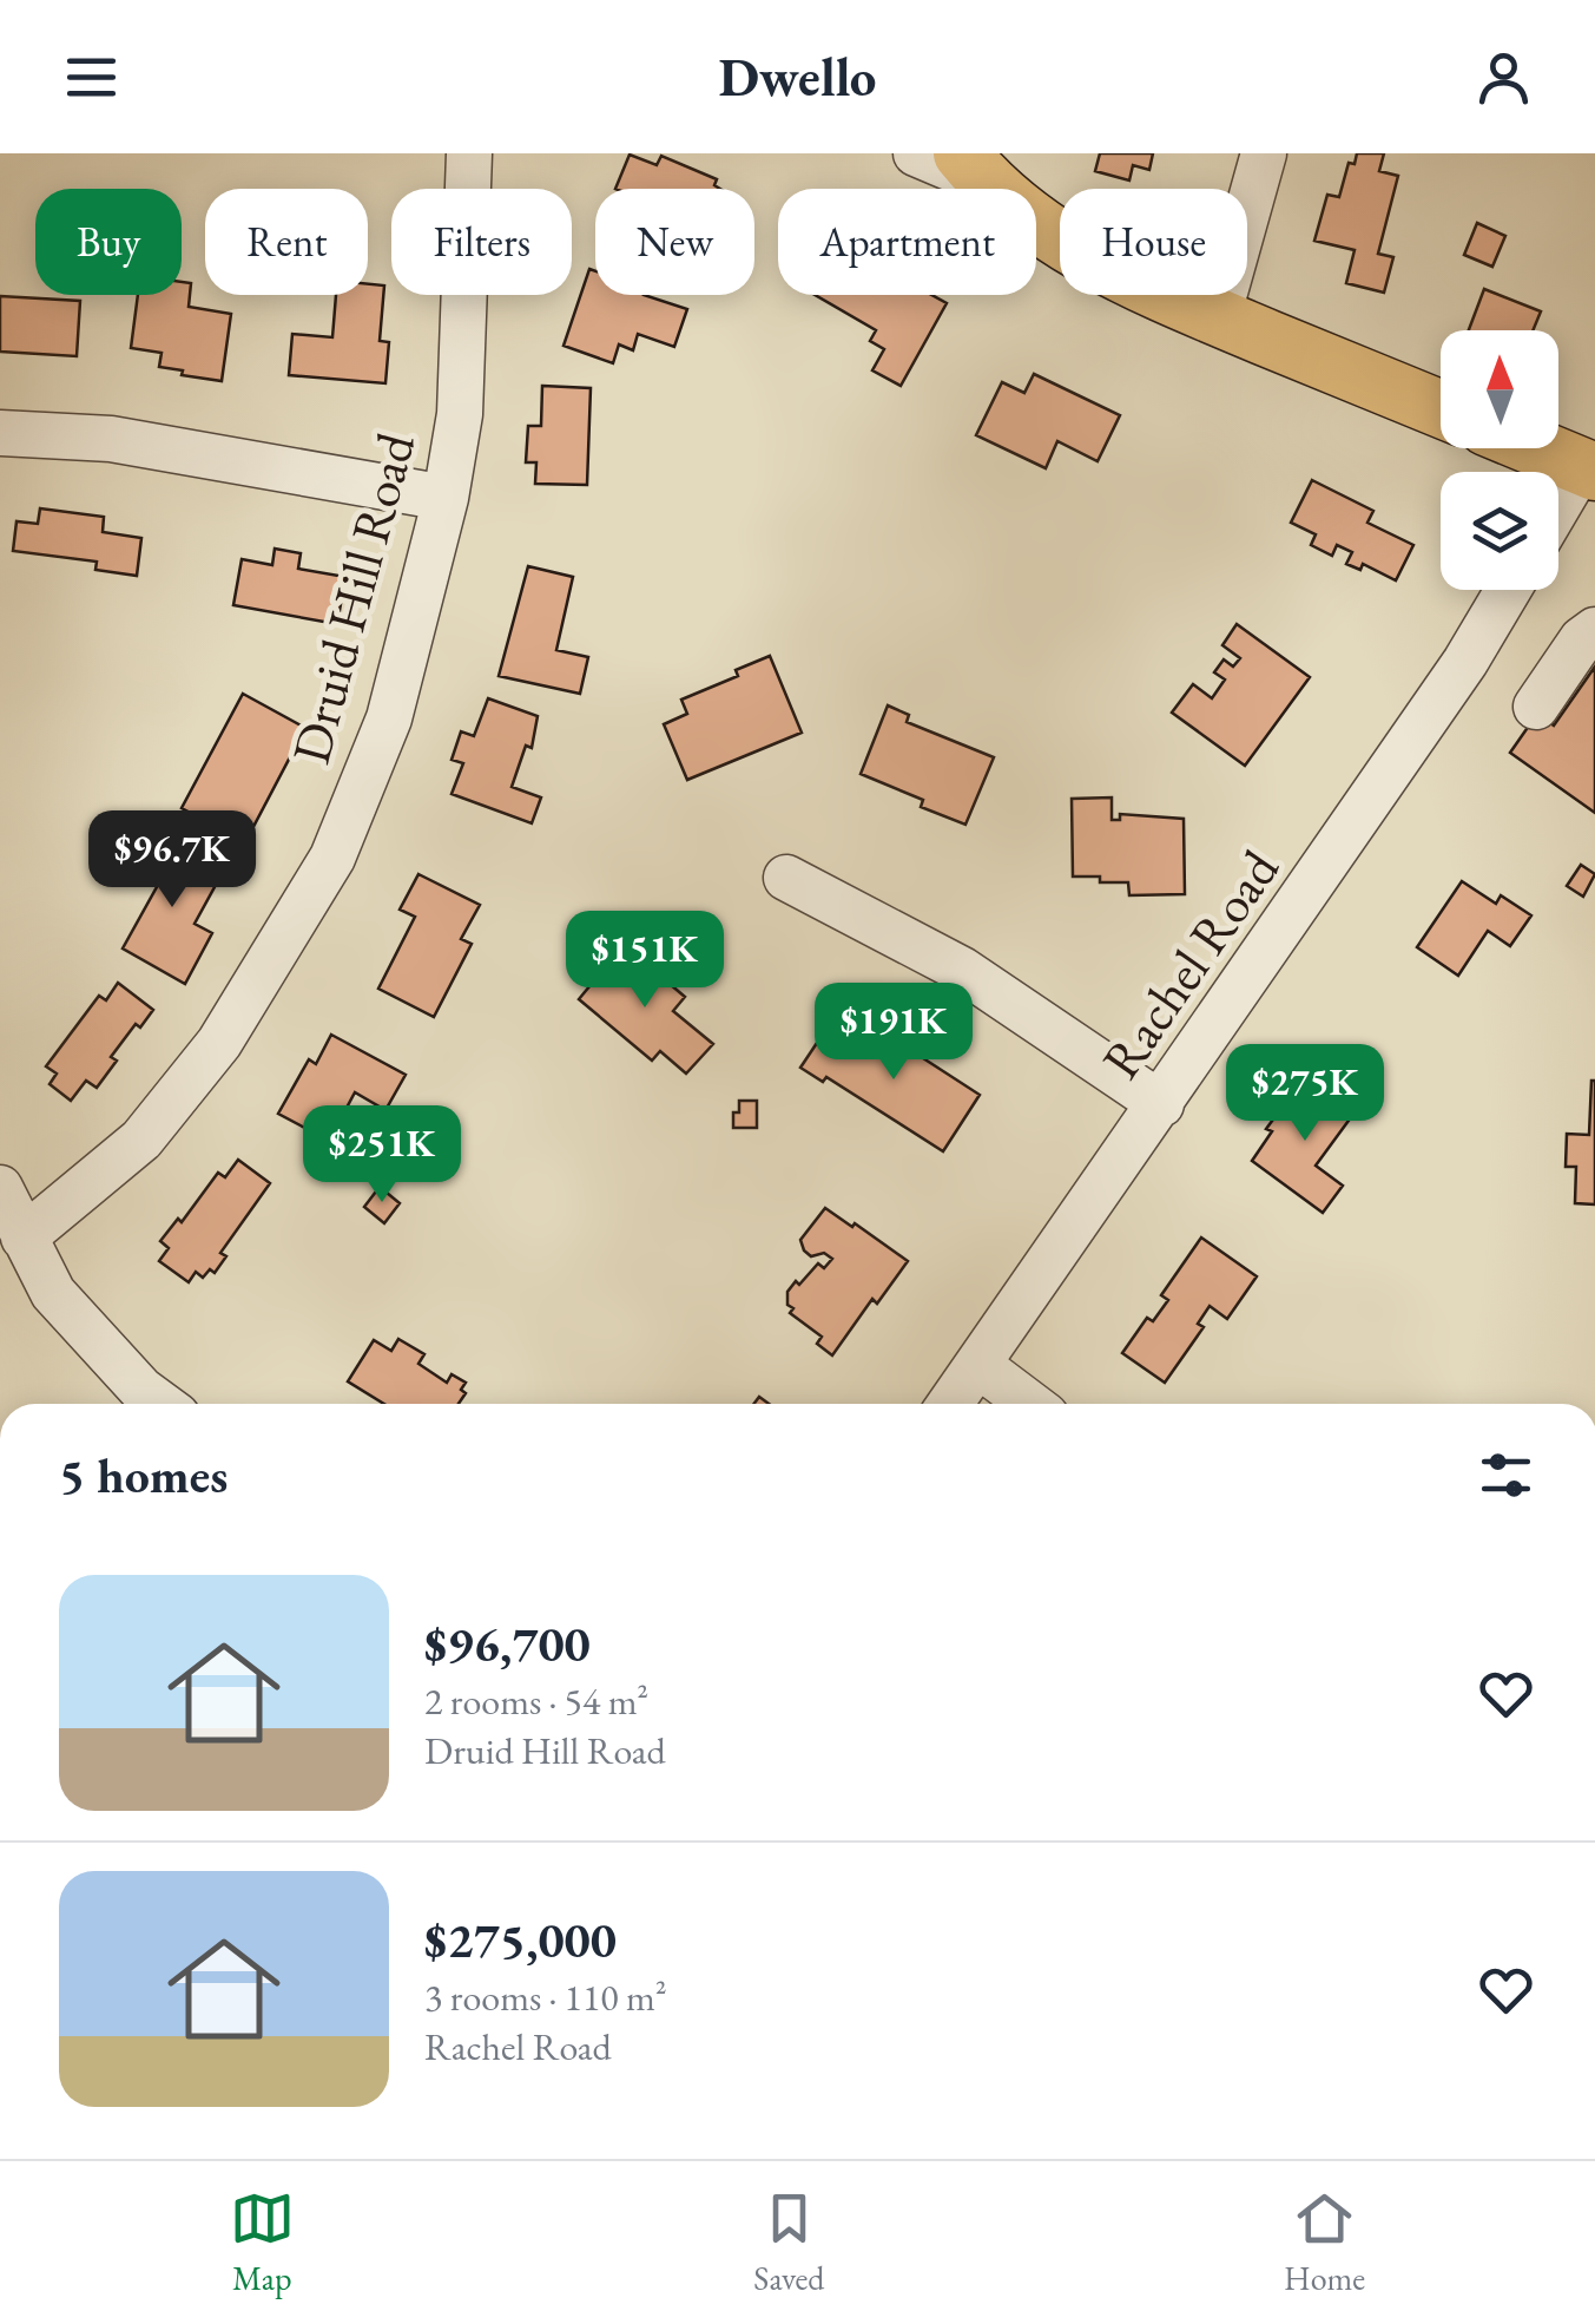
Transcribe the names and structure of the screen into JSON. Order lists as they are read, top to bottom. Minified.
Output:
{"streets":{"street":["Druid Hill Road","Rachel Road"]},"north":"top","page":{"header":"Dwello","chip":["Buy","Rent","Filters","New","Apartment","House"],"price":["$96.7K","$151K","$191K","$275K","$251K"],"heading":"5 homes","list":[{"name":"$96,700","note":"2 rooms · 54 m² · Druid Hill Road"},{"name":"$275,000","note":"3 rooms · 110 m² · Rachel Road"}],"tabs":["Map","Saved","Home"]}}
